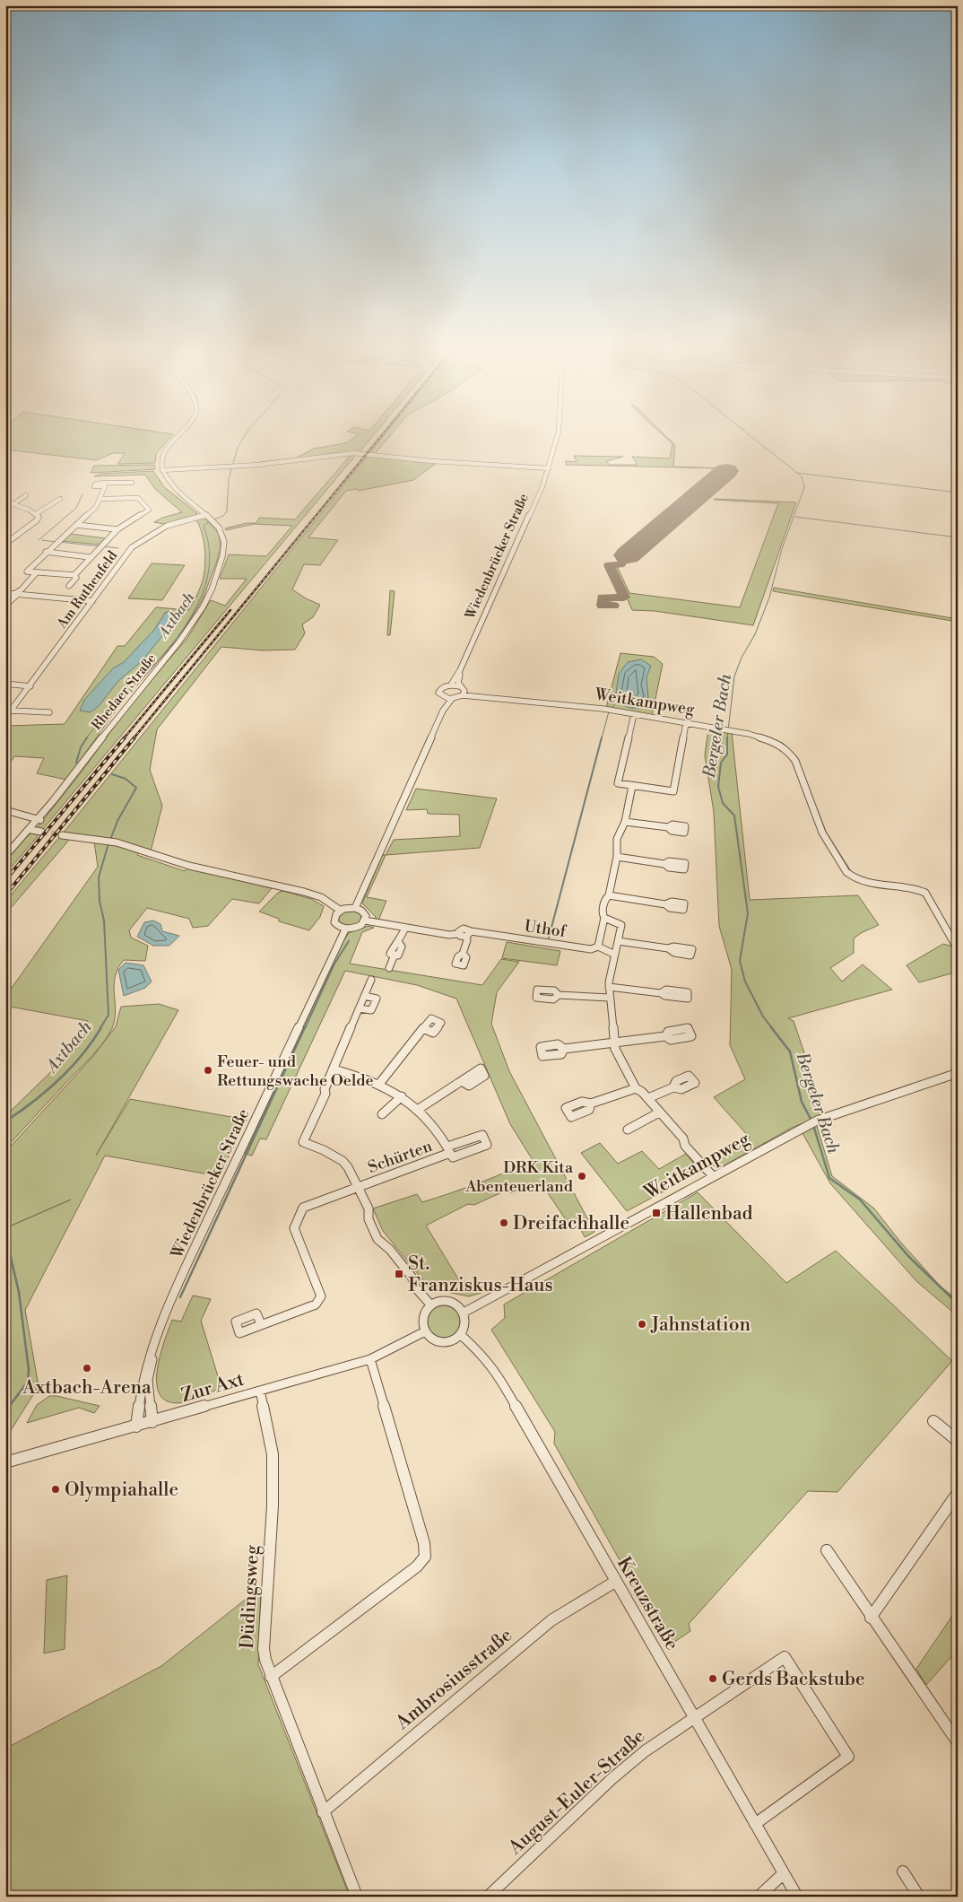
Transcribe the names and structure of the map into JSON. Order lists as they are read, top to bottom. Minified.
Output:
{"streets":{"street":["Wiedenbrücker Straße","Am Ruthenfeld","Rhedaer Straße","Weitkampweg","Uthof","Schürten","Zur Axt","Düdingsweg","Kreuzstraße","Ambrosiusstraße","August-Euler-Straße"]},"crossings":[["Wiedenbrücker Straße","Zur Axt"],["Am Ruthenfeld","Rhedaer Straße"],["Weitkampweg","Zur Axt"],["Weitkampweg","Kreuzstraße"],["Zur Axt","Düdingsweg"],["Zur Axt","Kreuzstraße"],["Düdingsweg","Ambrosiusstraße"],["Kreuzstraße","Ambrosiusstraße"],["Kreuzstraße","August-Euler-Straße"]],"water":["Axtbach","Bergeler Bach"],"places":{"other":["Feuer- und Rettungswache Oelde","DRK Kita Abenteuerland","Dreifachhalle","Jahnstation","Axtbach-Arena","Olympiahalle","Gerds Backstube"],"transit":["Hallenbad","St. Franziskus-Haus"]}}
